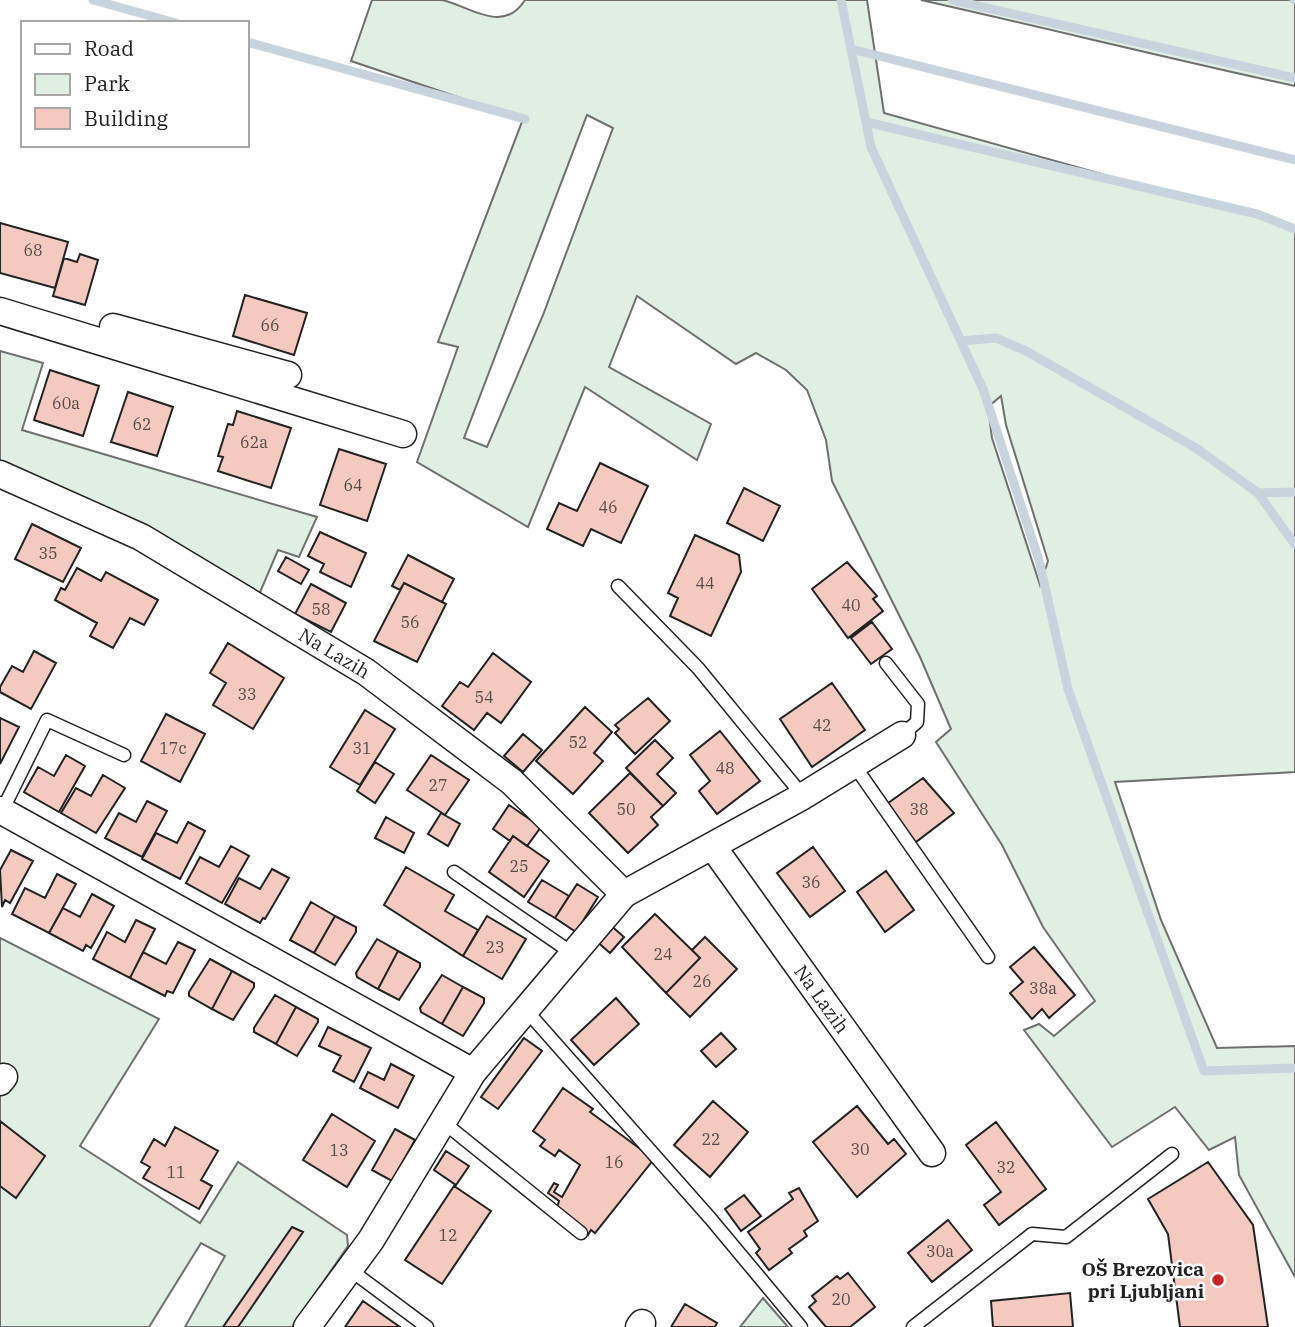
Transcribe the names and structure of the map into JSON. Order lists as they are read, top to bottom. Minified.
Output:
{"streets":{"street":["Na Lazih"]},"places":["OŠ Brezovica pri Ljubljani"],"house_numbers":["68","66","60a","62","62a","64","46","35","44","40","58","56","33","54","42","52","17c","31","48","27","50","38","25","36","23","24","26","38a","22","30","13","16","32","11","12","30a","20"],"legend":["Road","Park","Building"]}
